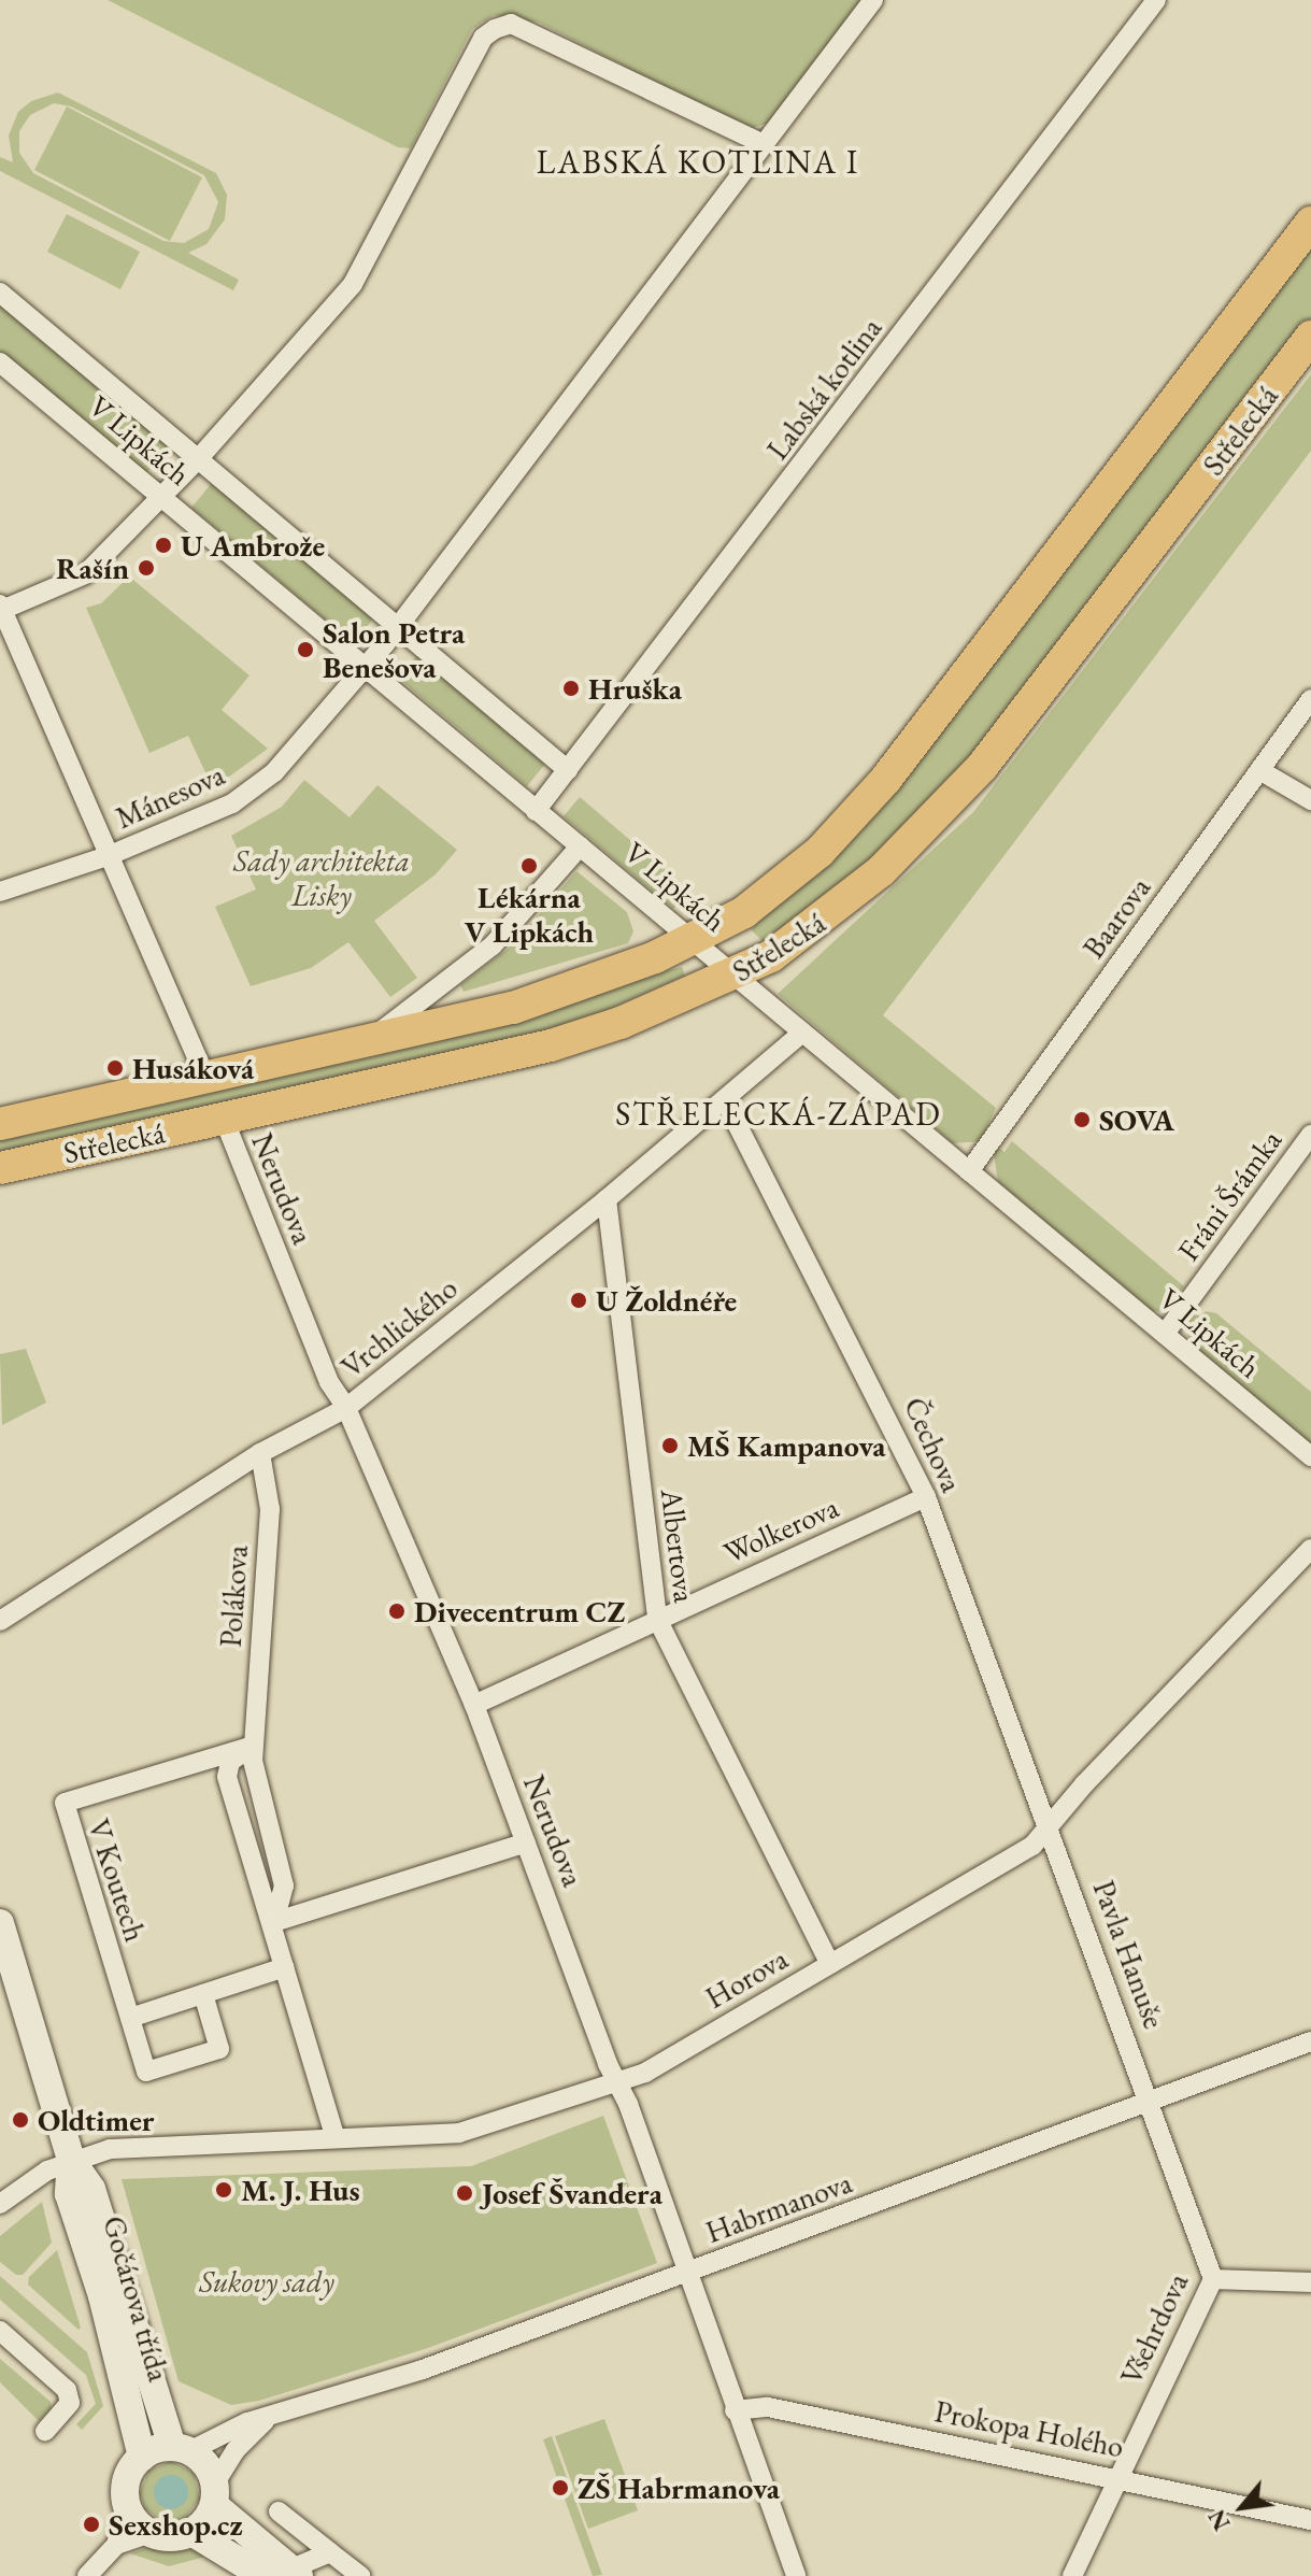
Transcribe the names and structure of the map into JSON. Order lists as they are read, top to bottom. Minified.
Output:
{"streets":{"main road":["Střelecká"],"street":["Labská kotlina","V Lipkách","Mánesova","Baarova","Nerudova","Fráni Šrámka","Vrchlického","Čechova","Wolkerova","Albertova","Polákova","V Koutech","Pavla Hanuše","Horova","Habrmanova","Gočárova třída","Všehrdova","Prokopa Holého"]},"crossings":[["Labská kotlina","V Lipkách"],["Střelecká","V Lipkách"],["Střelecká","Nerudova"],["V Lipkách","Mánesova"],["V Lipkách","Baarova"],["V Lipkách","Fráni Šrámka"],["V Lipkách","Vrchlického"],["Nerudova","Vrchlického"],["Nerudova","Wolkerova"],["Nerudova","Horova"],["Nerudova","Habrmanova"],["Nerudova","Prokopa Holého"],["Vrchlického","Čechova"],["Vrchlického","Albertova"],["Vrchlického","Polákova"],["Čechova","Wolkerova"],["Čechova","Pavla Hanuše"],["Čechova","Horova"],["Wolkerova","Albertova"],["Albertova","Horova"],["Polákova","V Koutech"],["Pavla Hanuše","Horova"],["Pavla Hanuše","Habrmanova"],["Pavla Hanuše","Všehrdova"],["Horova","Gočárova třída"],["Habrmanova","Gočárova třída"],["Habrmanova","Všehrdova"],["Všehrdova","Prokopa Holého"]],"districts":["LABSKÁ KOTLINA I","STŘELECKÁ-ZÁPAD"],"parks":["Sady architekta Lisky","Sukovy sady"],"places":["U Ambrože","Rašín","Salon Petra Benešova","Hruška","Lékárna V Lipkách","Husáková","SOVA","U Žoldnéře","MŠ Kampanova","Divecentrum CZ","Oldtimer","M. J. Hus","Josef Švandera","ZŠ Habrmanova","Sexshop.cz"],"north":"bottom left"}
